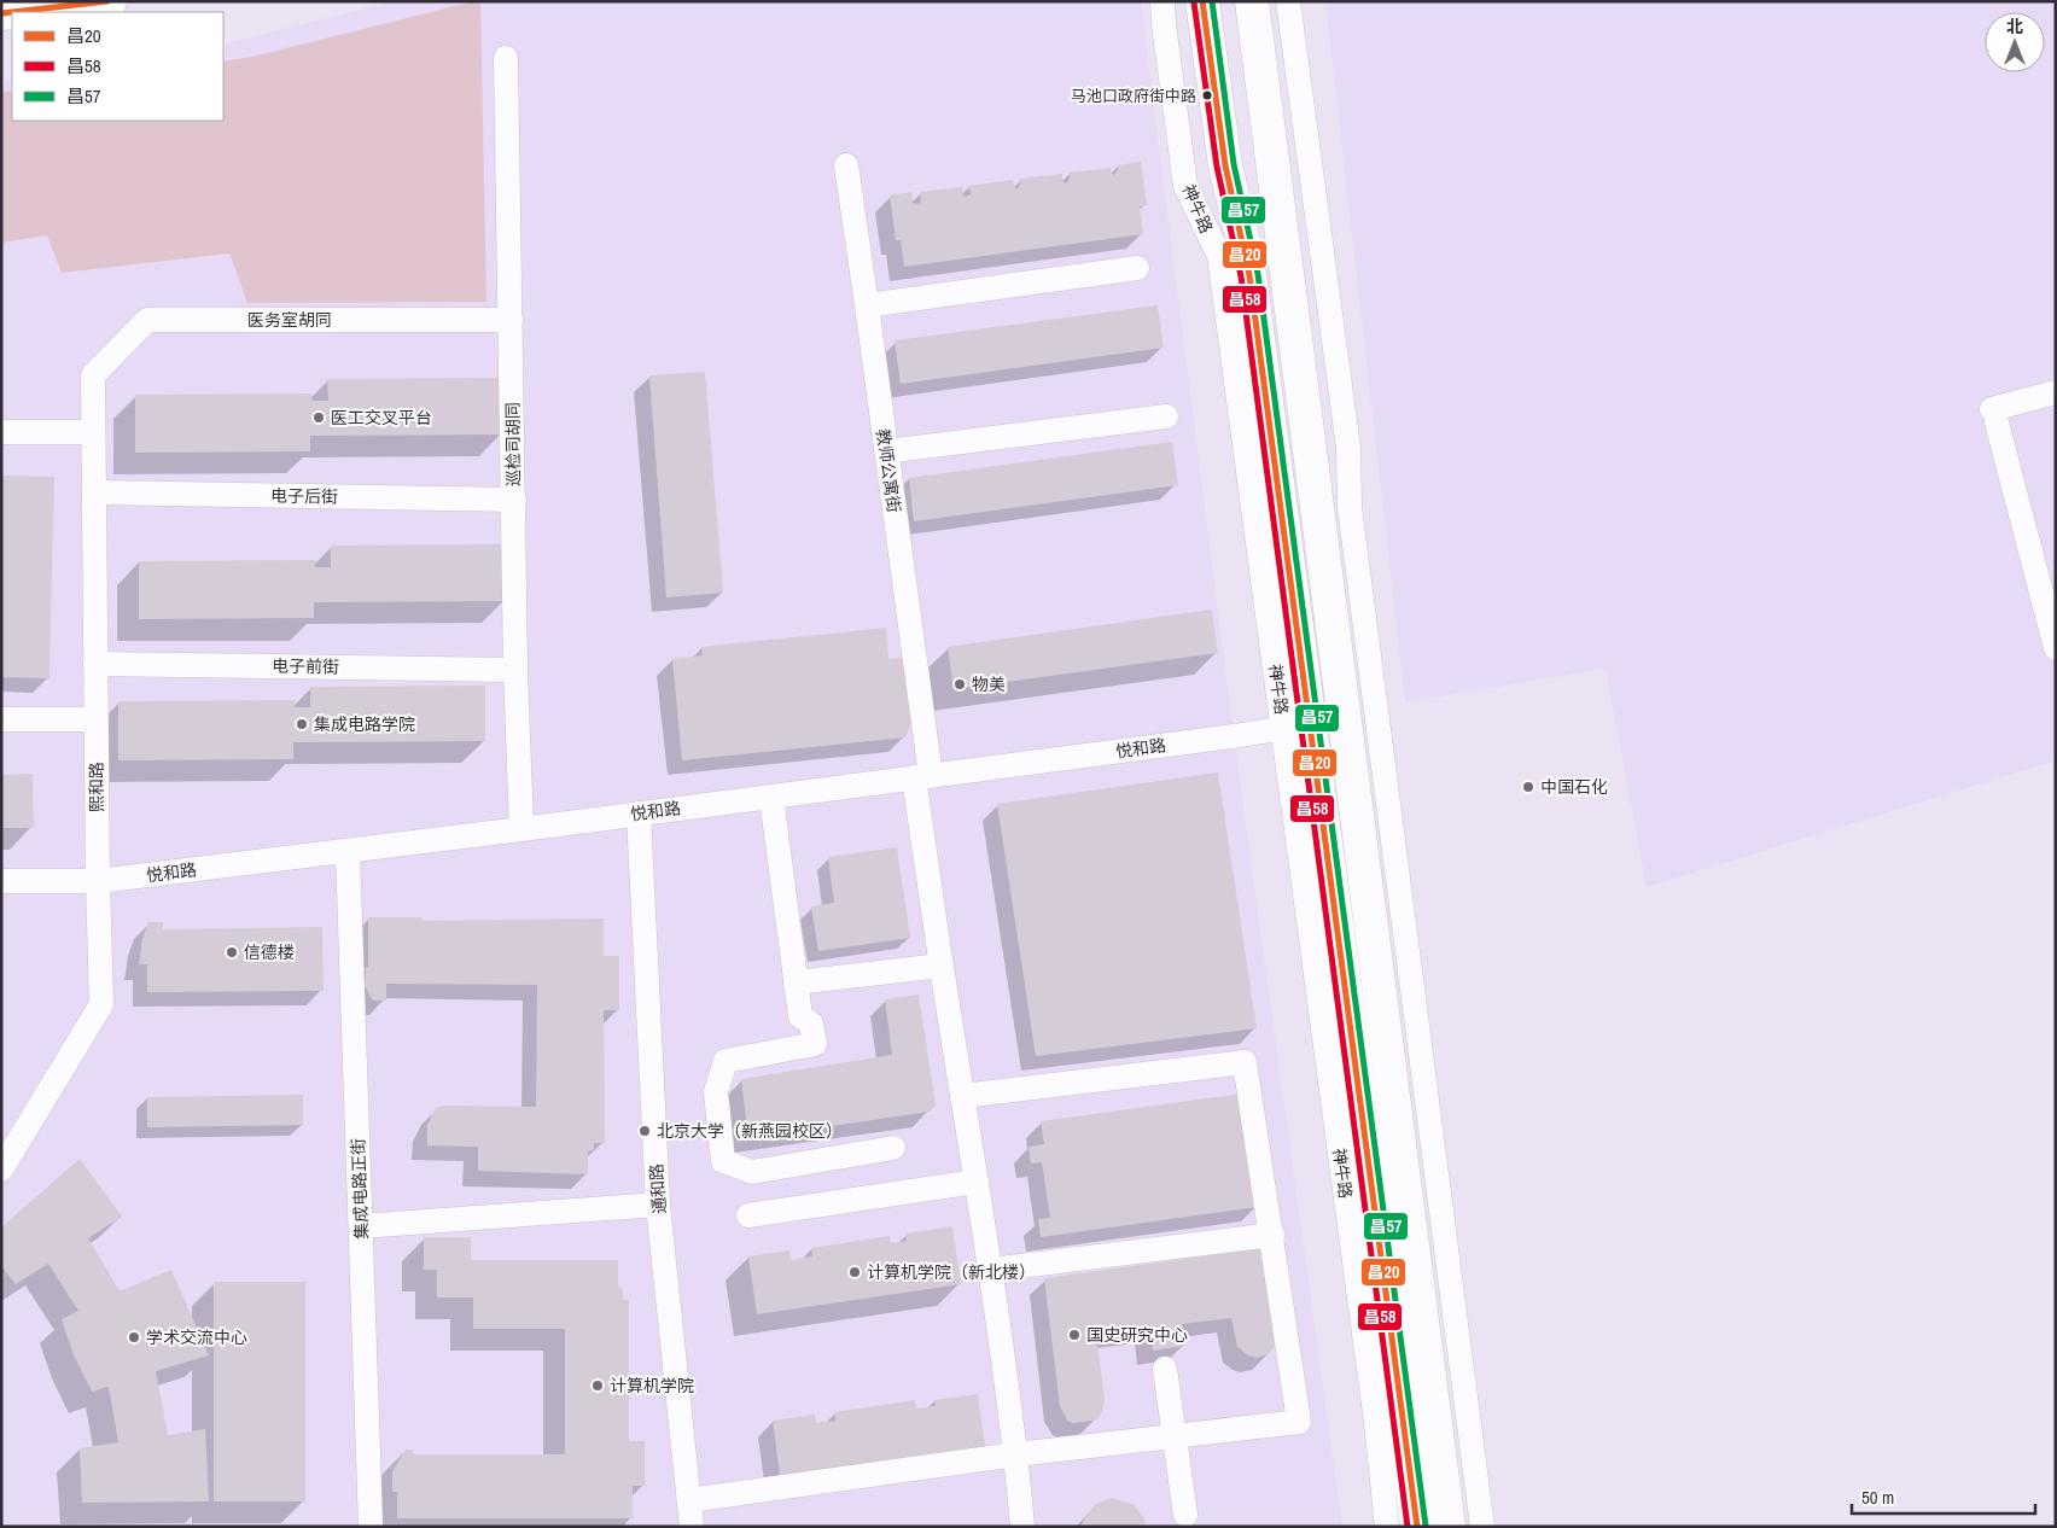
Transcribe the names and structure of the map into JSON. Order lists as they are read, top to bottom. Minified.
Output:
{"streets":{"main road":["神牛路"],"street":["医务室胡同","巡检司胡同","教师公寓街","电子后街","电子前街","悦和路","熙和路","集成电路正街","通和路"]},"crossings":[["神牛路","悦和路"],["医务室胡同","巡检司胡同"],["医务室胡同","熙和路"],["巡检司胡同","电子后街"],["巡检司胡同","电子前街"],["巡检司胡同","悦和路"],["教师公寓街","悦和路"],["电子后街","熙和路"],["电子前街","熙和路"],["悦和路","熙和路"],["悦和路","集成电路正街"],["悦和路","通和路"]],"places":["马池口政府街中路","医工交叉平台","物美","集成电路学院","中国石化","信德楼","北京大学（新燕园校区）","计算机学院（新北楼）","国史研究中心","学术交流中心","计算机学院"],"lines":["transit line 昌20","transit line 昌57","transit line 昌58"],"legend":["昌20","昌58","昌57"],"scale_bar":"50 m","north":"top"}
